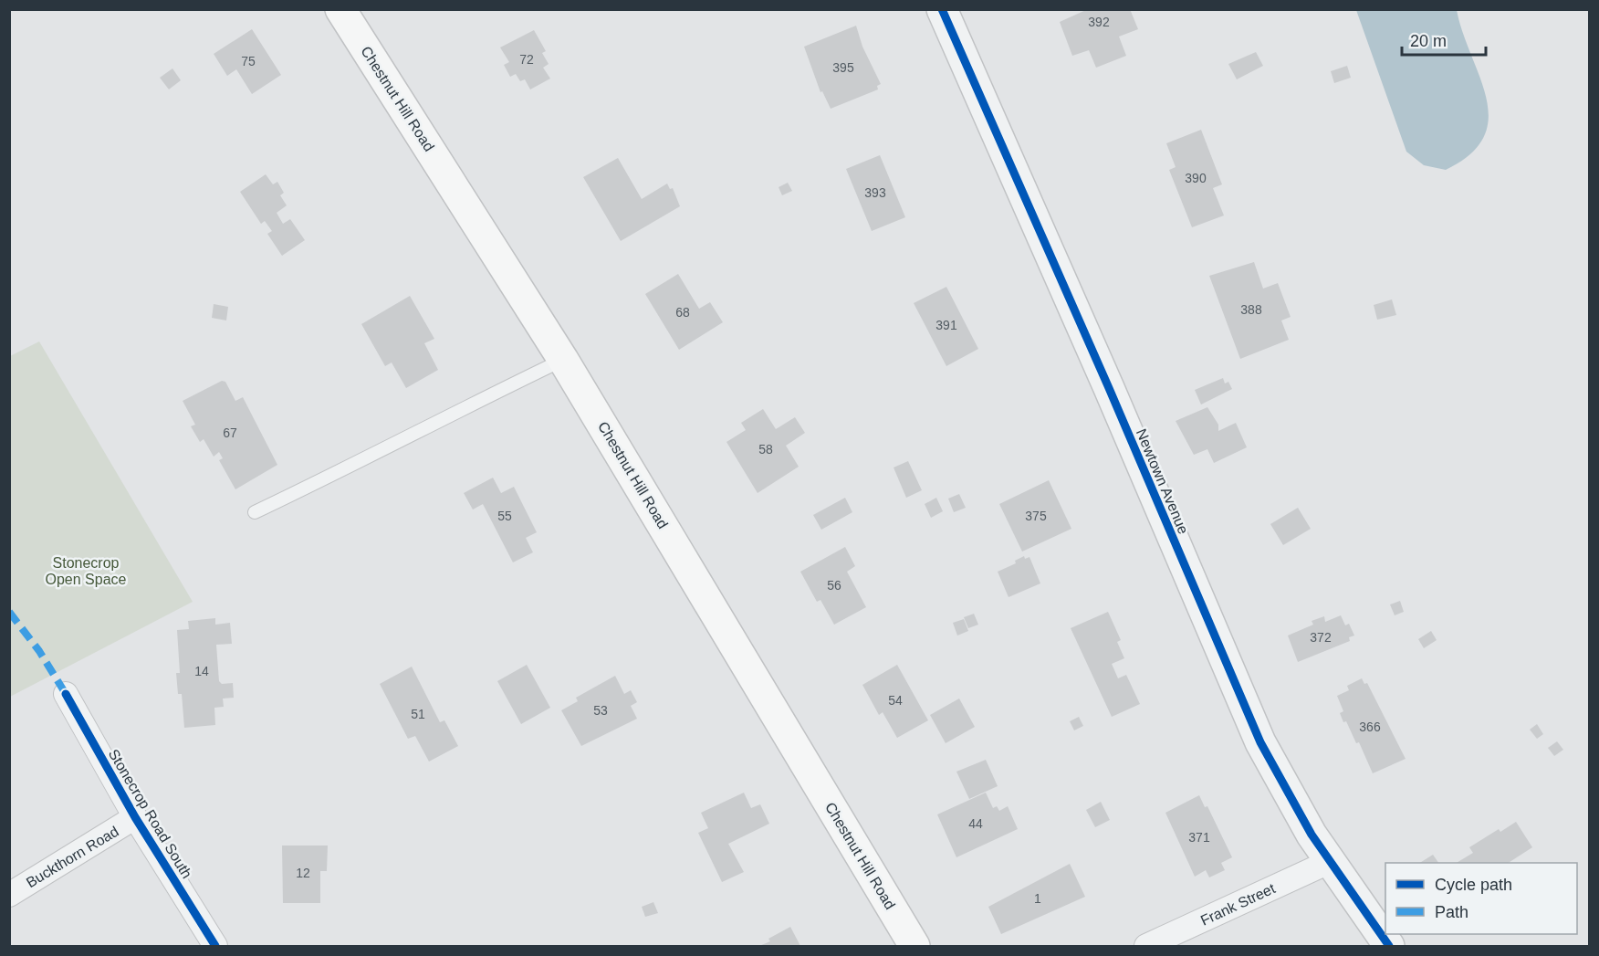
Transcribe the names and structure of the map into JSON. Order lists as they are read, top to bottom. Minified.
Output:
{"streets":{"main road":["Chestnut Hill Road"],"street":["Newtown Avenue","Stonecrop Road South","Buckthorn Road","Frank Street"]},"crossings":[["Newtown Avenue","Frank Street"],["Stonecrop Road South","Buckthorn Road"]],"parks":["Stonecrop Open Space"],"house_numbers":["392","72","75","395","390","393","388","68","391","67","58","55","375","56","372","14","54","53","51","366","44","371","12","1"],"legend":["Cycle path","Path"],"scale_bar":"20 m"}
